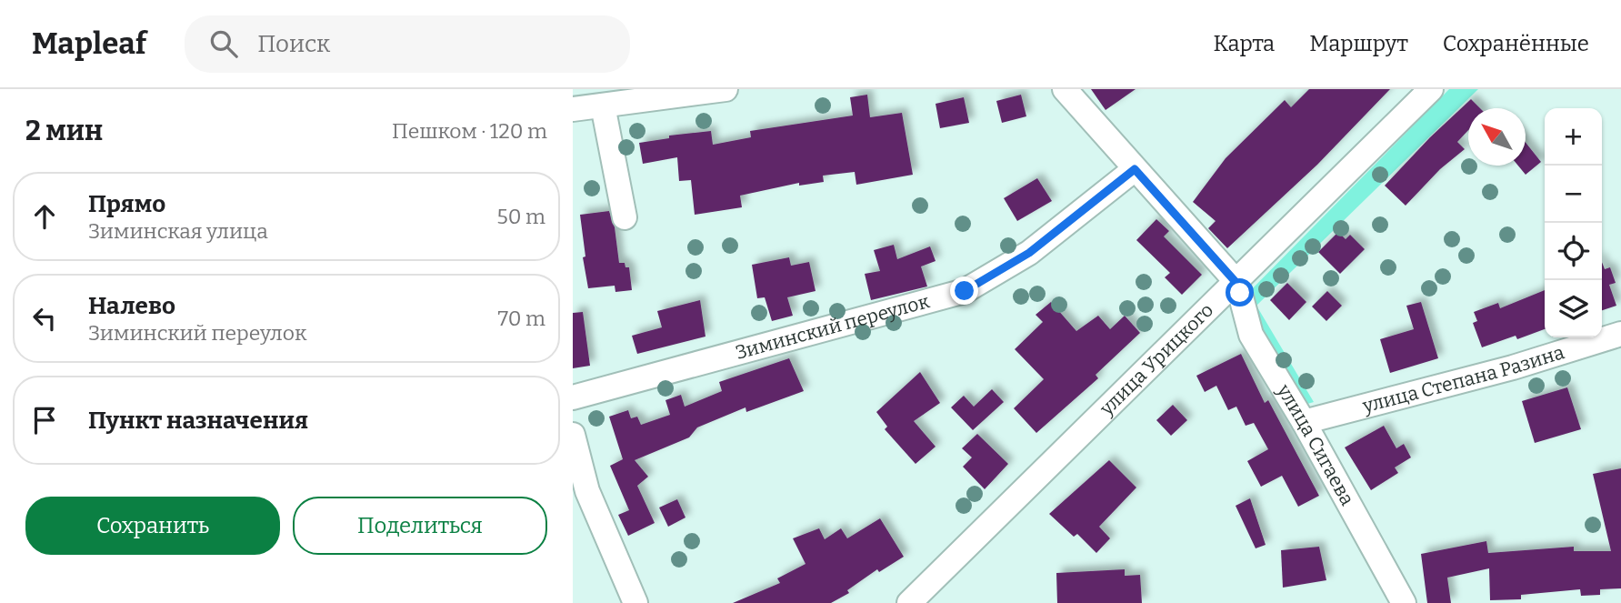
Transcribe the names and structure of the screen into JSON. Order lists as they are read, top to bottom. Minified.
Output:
{"streets":{"street":["Зиминский переулок","улица Урицкого","улица Степана Разина","улица Сигаева"]},"crossings":[["улица Урицкого","улица Сигаева"],["улица Степана Разина","улица Сигаева"]],"north":"top left","page":{"header":"Mapleaf","search":"Поиск","nav":["Карта","Маршрут","Сохранённые"],"heading":["2 мин","Пешком · 120 m"],"map_buttons":["+","−"],"list":[["Прямо","Зиминская улица","50 m"],["Налево","Зиминский переулок","70 m"],"Пункт назначения"],"buttons":["Сохранить","Поделиться"]}}
